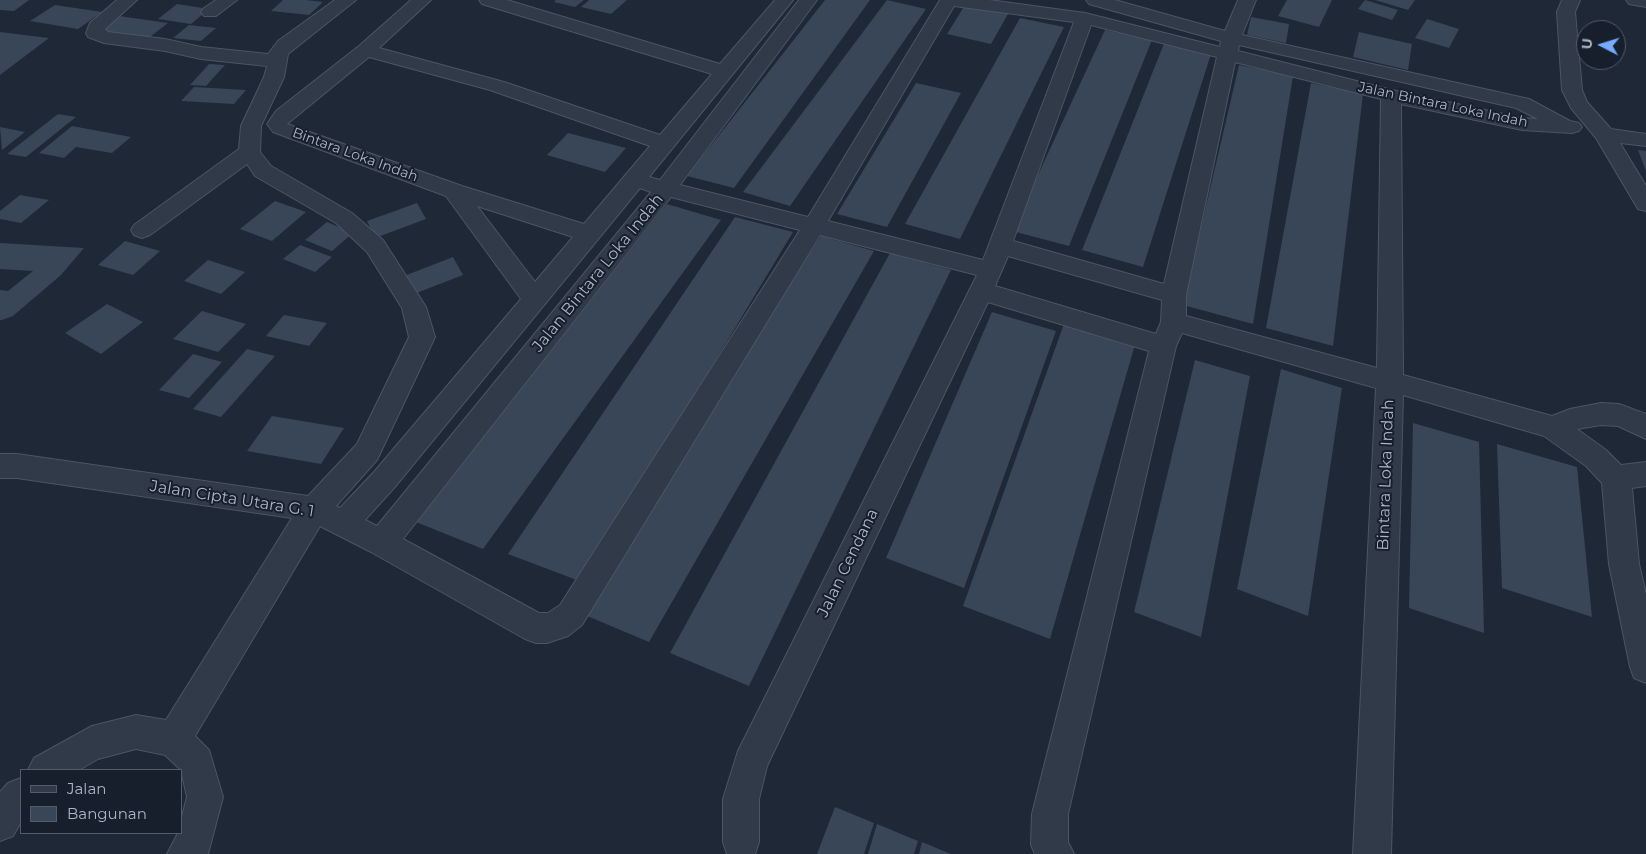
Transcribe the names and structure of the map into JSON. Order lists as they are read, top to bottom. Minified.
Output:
{"streets":{"street":["Jalan Bintara Loka Indah","Bintara Loka Indah","Jalan Cipta Utara G. 1","Jalan Cendana"]},"crossings":[["Jalan Bintara Loka Indah","Bintara Loka Indah"],["Jalan Bintara Loka Indah","Jalan Cipta Utara G. 1"],["Jalan Bintara Loka Indah","Jalan Cendana"]],"legend":["Jalan","Bangunan"],"north":"left"}
